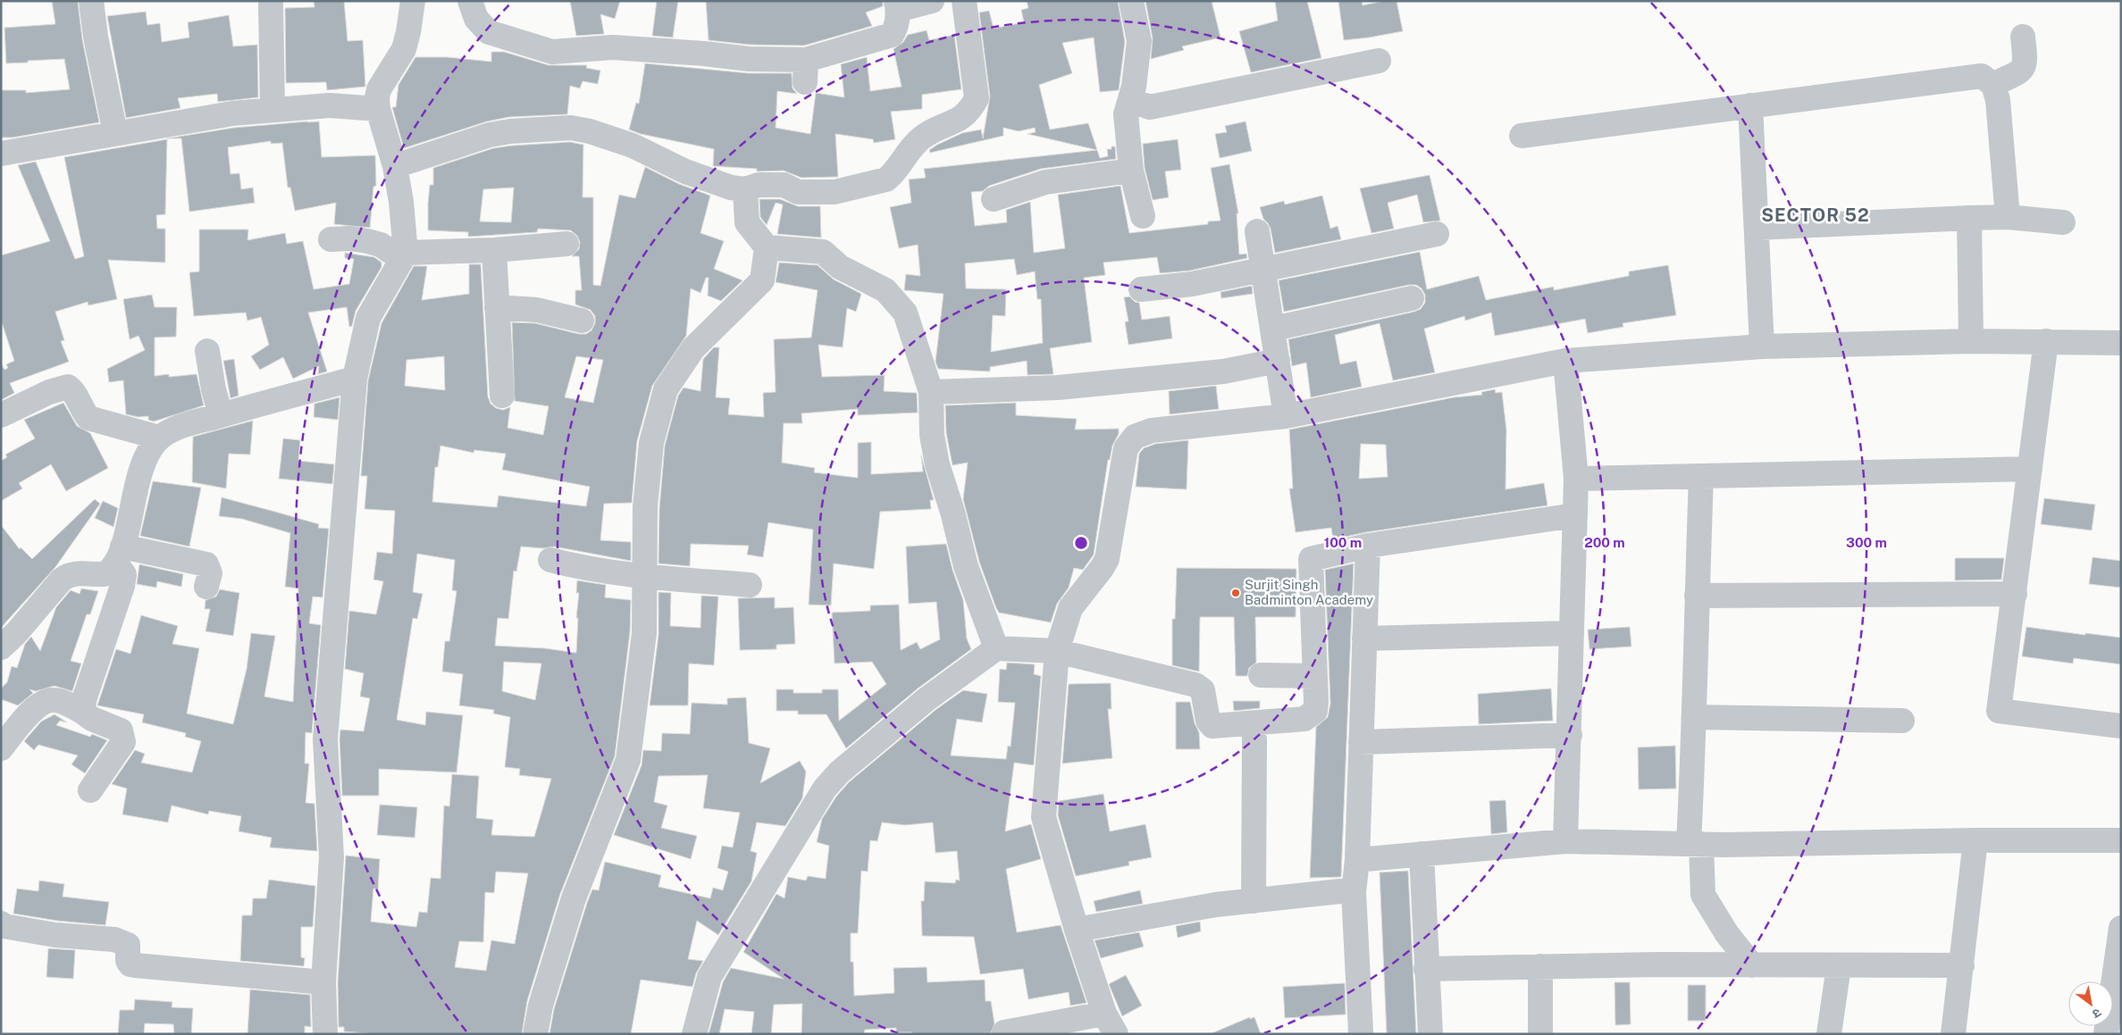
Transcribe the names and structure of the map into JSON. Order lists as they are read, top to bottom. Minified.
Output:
{"districts":["SECTOR 52"],"places":["Surjit Singh Badminton Academy"],"north":"bottom right","rings":["100 m","200 m","300 m"]}
